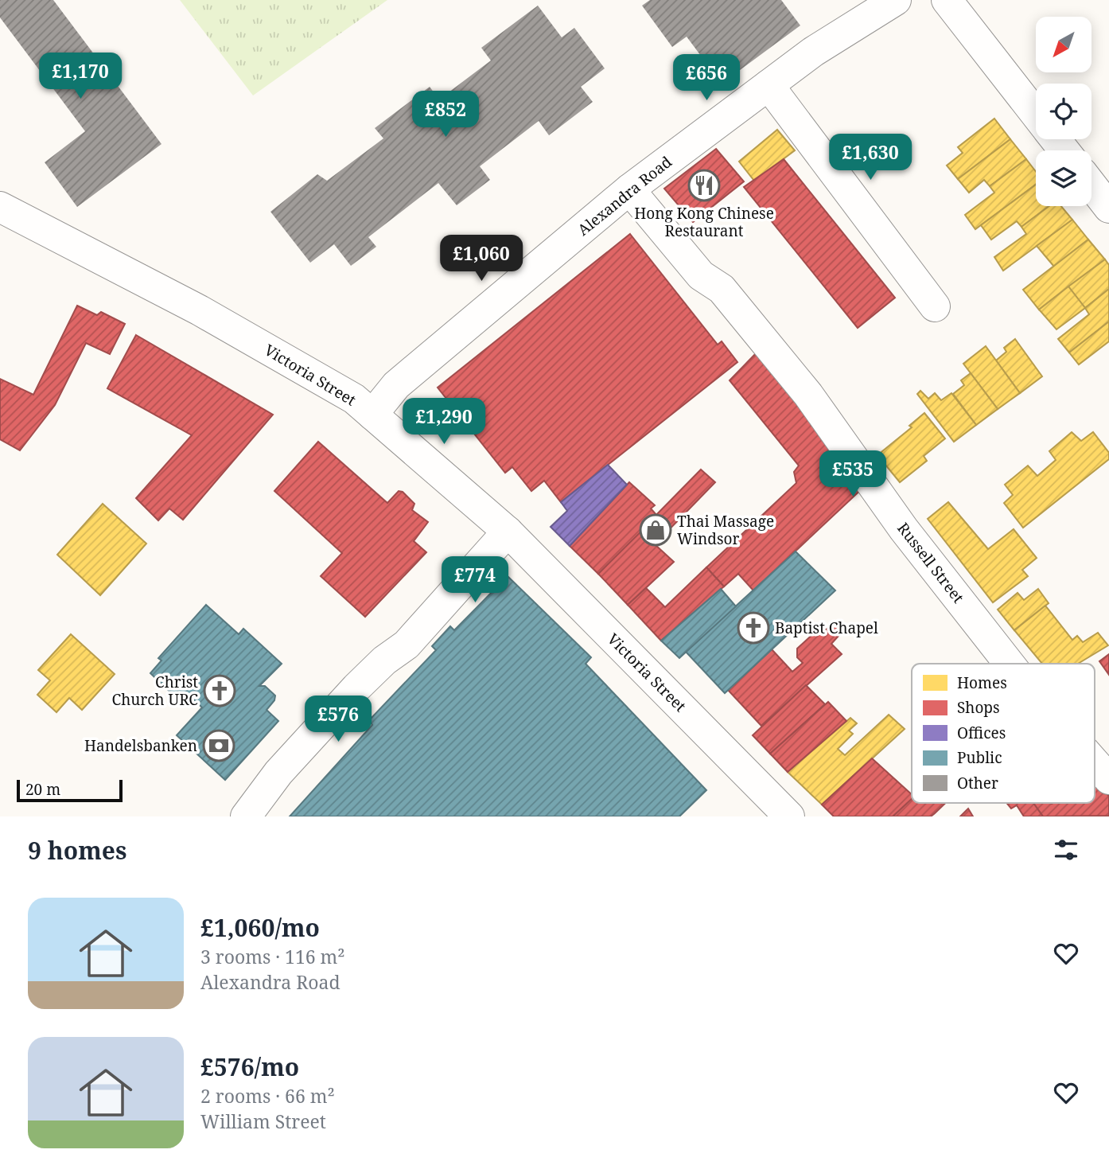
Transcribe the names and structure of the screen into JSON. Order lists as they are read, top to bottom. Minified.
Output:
{"streets":{"street":["Alexandra Road","Victoria Street","Russell Street"]},"crossings":[["Alexandra Road","Victoria Street"],["Alexandra Road","Russell Street"]],"places":{"restaurant":["Hong Kong Chinese Restaurant"],"shop":["Thai Massage Windsor"],"church":["Baptist Chapel","Christ Church URC"],"bank":["Handelsbanken"]},"legend":["Homes","Shops","Offices","Public","Other"],"scale_bar":"20 m","north":"bottom left","page":{"price":["£1,170","£656","£852","£1,630","£1,060","£1,290","£535","£774","£576"],"scale":"20 m","heading":"9 homes","list":[{"name":"£1,060/mo","note":"3 rooms · 116 m² · Alexandra Road"},{"name":"£576/mo","note":"2 rooms · 66 m² · William Street"}]}}
